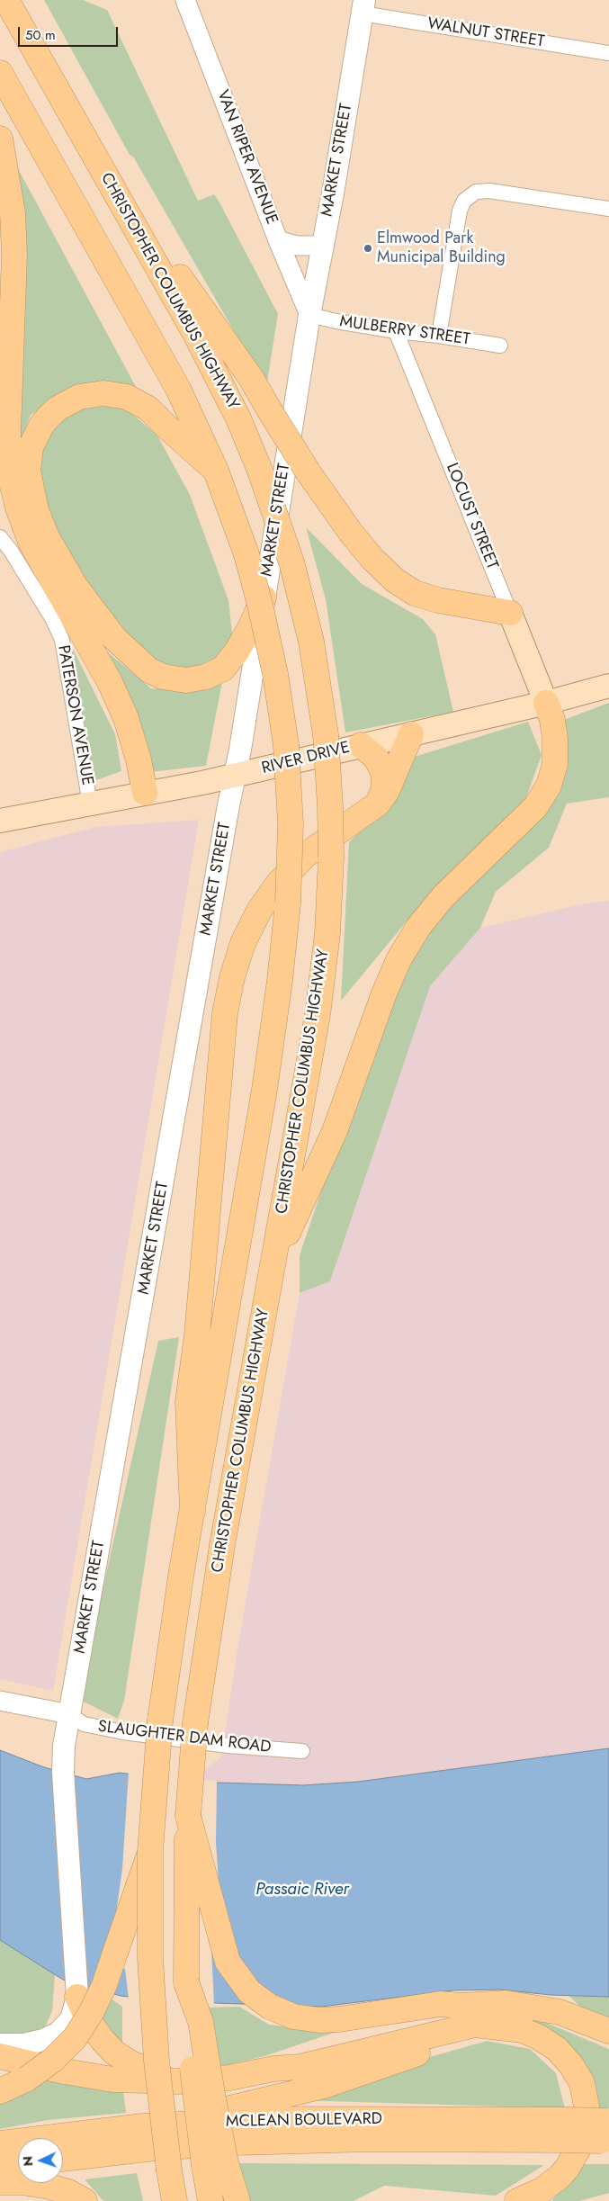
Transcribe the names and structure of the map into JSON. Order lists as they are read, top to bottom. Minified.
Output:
{"streets":{"highway":["CHRISTOPHER COLUMBUS HIGHWAY","MCLEAN BOULEVARD"],"main road":["MARKET STREET","LOCUST STREET","RIVER DRIVE"],"street":["WALNUT STREET","VAN RIPER AVENUE","MULBERRY STREET","PATERSON AVENUE","SLAUGHTER DAM ROAD"]},"crossings":[["WALNUT STREET","MARKET STREET"],["VAN RIPER AVENUE","MARKET STREET"],["VAN RIPER AVENUE","MULBERRY STREET"],["MARKET STREET","MULBERRY STREET"],["MARKET STREET","RIVER DRIVE"],["MARKET STREET","SLAUGHTER DAM ROAD"],["MULBERRY STREET","LOCUST STREET"],["LOCUST STREET","RIVER DRIVE"],["PATERSON AVENUE","RIVER DRIVE"]],"water":["Passaic River"],"places":["Elmwood Park Municipal Building"],"scale_bar":"50 m","north":"left"}
